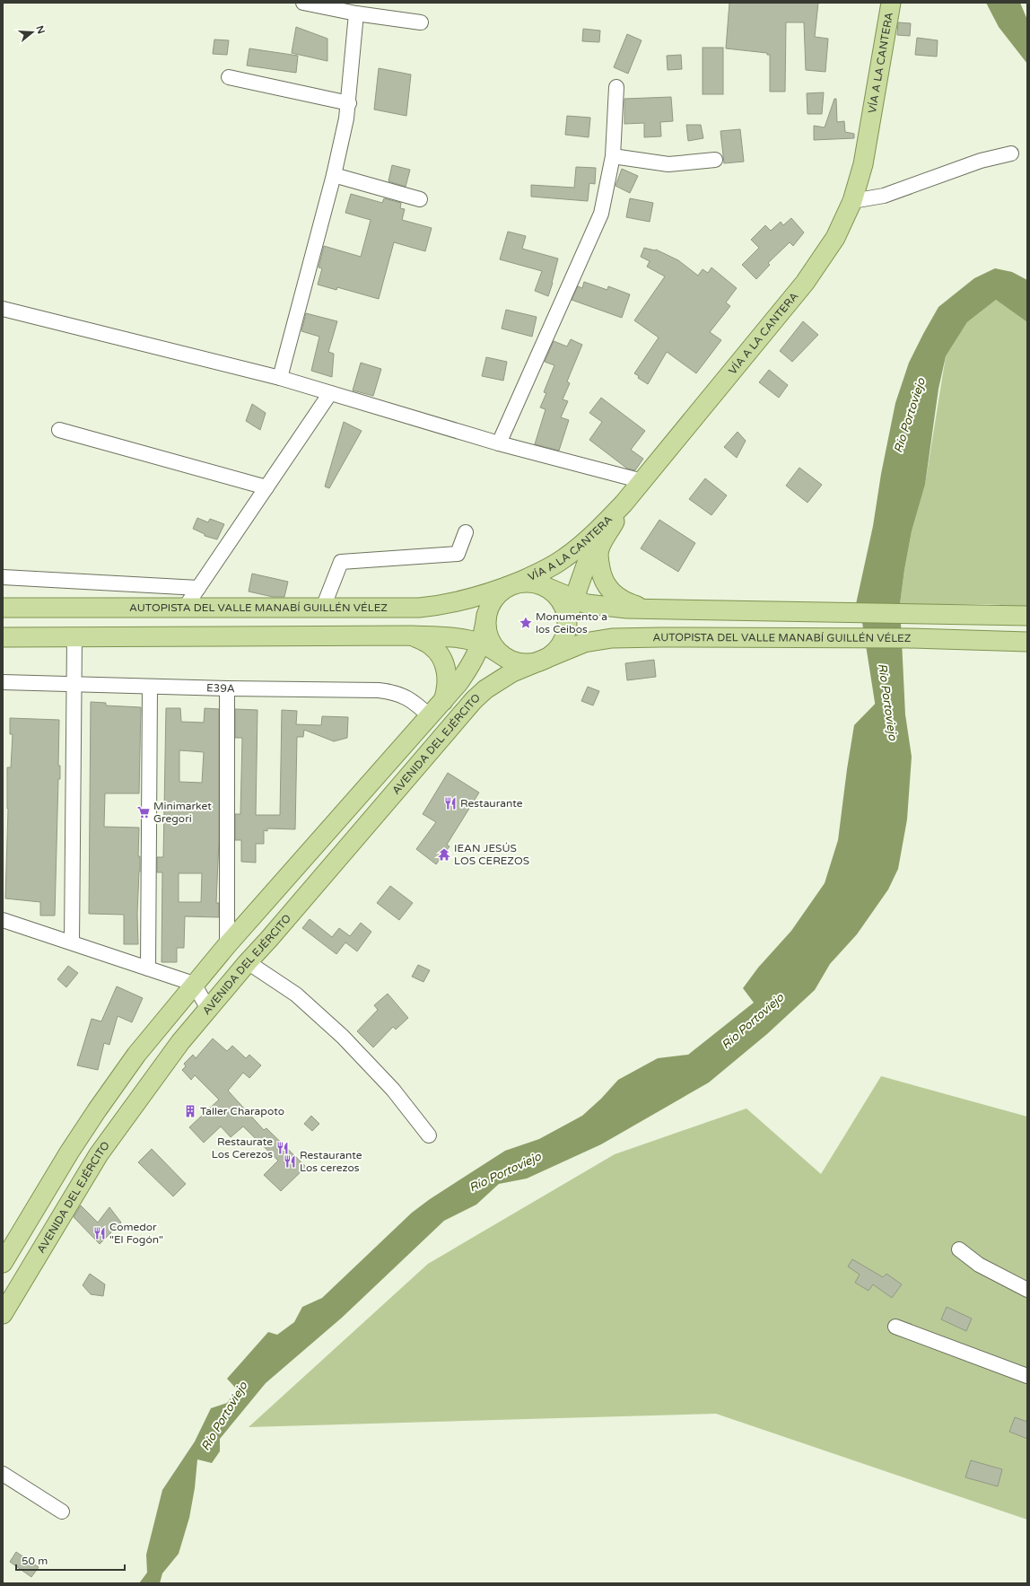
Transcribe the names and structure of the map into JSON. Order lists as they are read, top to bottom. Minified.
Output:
{"streets":{"main road":["VÍA A LA CANTERA","AUTOPISTA DEL VALLE MANABÍ GUILLÉN VÉLEZ","AVENIDA DEL EJÉRCITO"],"street":["E39A"]},"crossings":[["VÍA A LA CANTERA","AUTOPISTA DEL VALLE MANABÍ GUILLÉN VÉLEZ"],["VÍA A LA CANTERA","AVENIDA DEL EJÉRCITO"],["AUTOPISTA DEL VALLE MANABÍ GUILLÉN VÉLEZ","AVENIDA DEL EJÉRCITO"]],"water":["Río Portoviejo"],"places":{"place":["Monumento a los Ceibos"],"restaurant":["Restaurante","Restaurate Los Cerezos","Restaurante Los cerezos","Comedor \"El Fogón\""],"supermarket":["Minimarket Gregori"],"temple":["IEAN JESÚS LOS CEREZOS"],"building":["Taller Charapoto"]},"scale_bar":"50 m","north":"right"}
